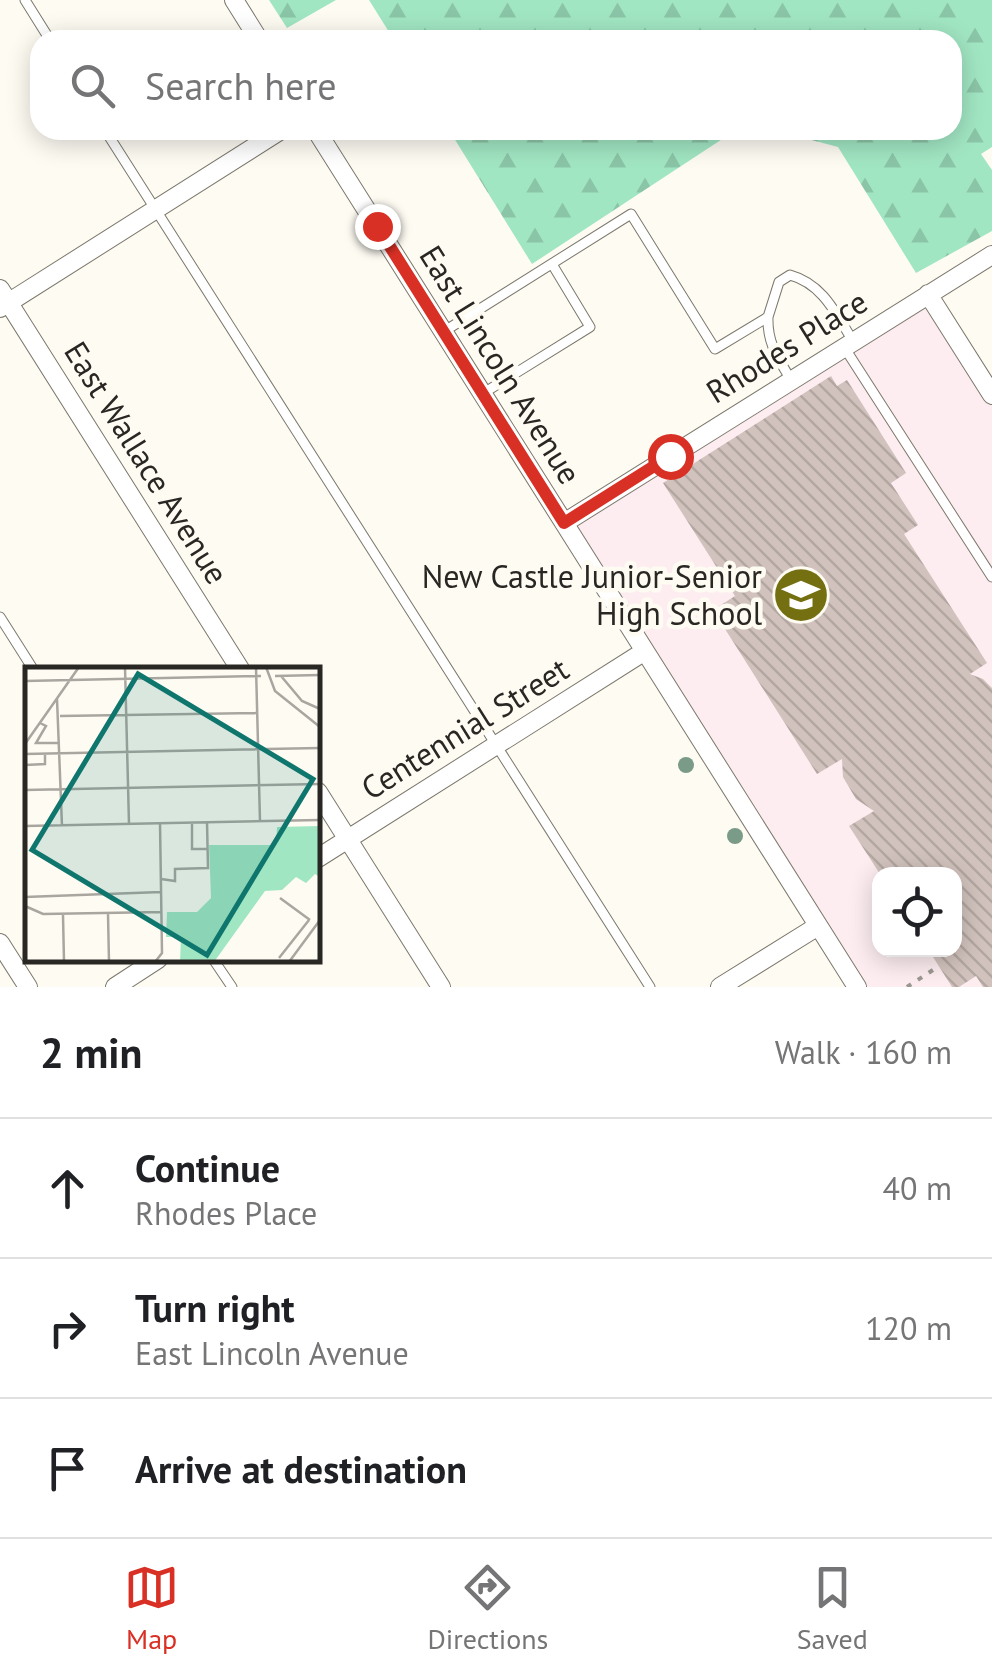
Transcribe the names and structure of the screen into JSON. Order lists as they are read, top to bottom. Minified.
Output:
{"streets":{"street":["Rhodes Place","East Lincoln Avenue","East Wallace Avenue","Centennial Street"]},"crossings":[["Rhodes Place","East Lincoln Avenue"],["East Lincoln Avenue","Centennial Street"]],"places":{"school or university":["New Castle Junior-Senior High School"]},"page":{"search":"Search here","heading":["2 min","Walk · 160 m"],"list":[["Continue","Rhodes Place","40 m"],["Turn right","East Lincoln Avenue","120 m"],"Arrive at destination"],"nav":["Map","Directions","Saved"]}}
